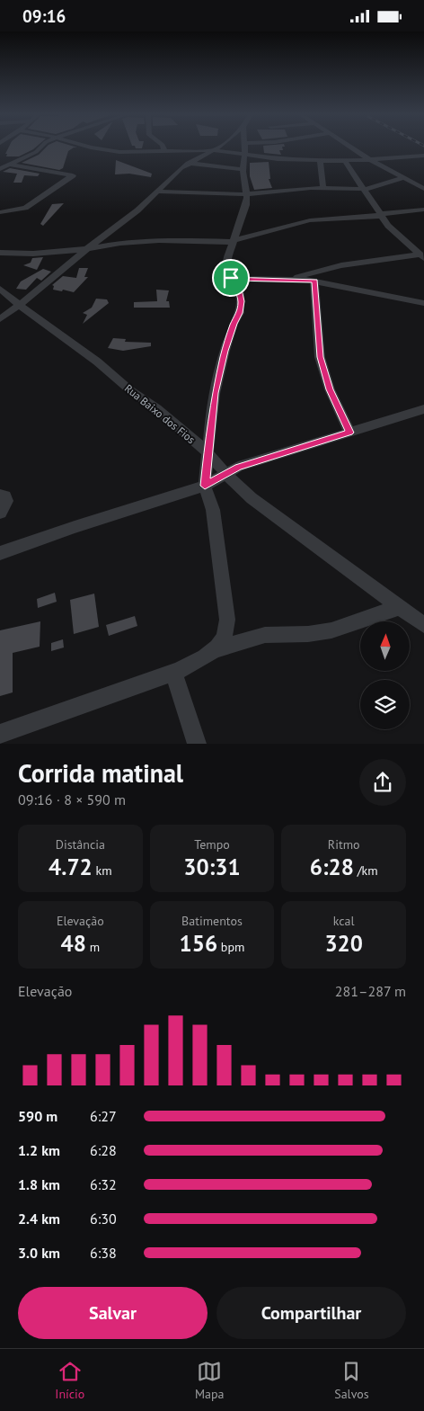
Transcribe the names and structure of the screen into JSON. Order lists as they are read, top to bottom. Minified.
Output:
{"streets":{"street":["Rua Baixo dos Fios"]},"north":"top","page":{"status":"09:16","heading":["Corrida matinal","09:16 · 8 × 590 m"],"stats":[["Distância","4.72 km"],["Tempo","30:31"],["Ritmo","6:28 /km"],["Elevação","48 m"],["Batimentos","156 bpm"],["kcal","320"]],"chart":["Elevação","281–287 m"],"list":[{"name":"590 m","note":"6:27"},{"name":"1.2 km","note":"6:28"},{"name":"1.8 km","note":"6:32"},{"name":"2.4 km","note":"6:30"},{"name":"3.0 km","note":"6:38"}],"buttons":["Salvar","Compartilhar"],"tabs":["Início","Mapa","Salvos"]}}
